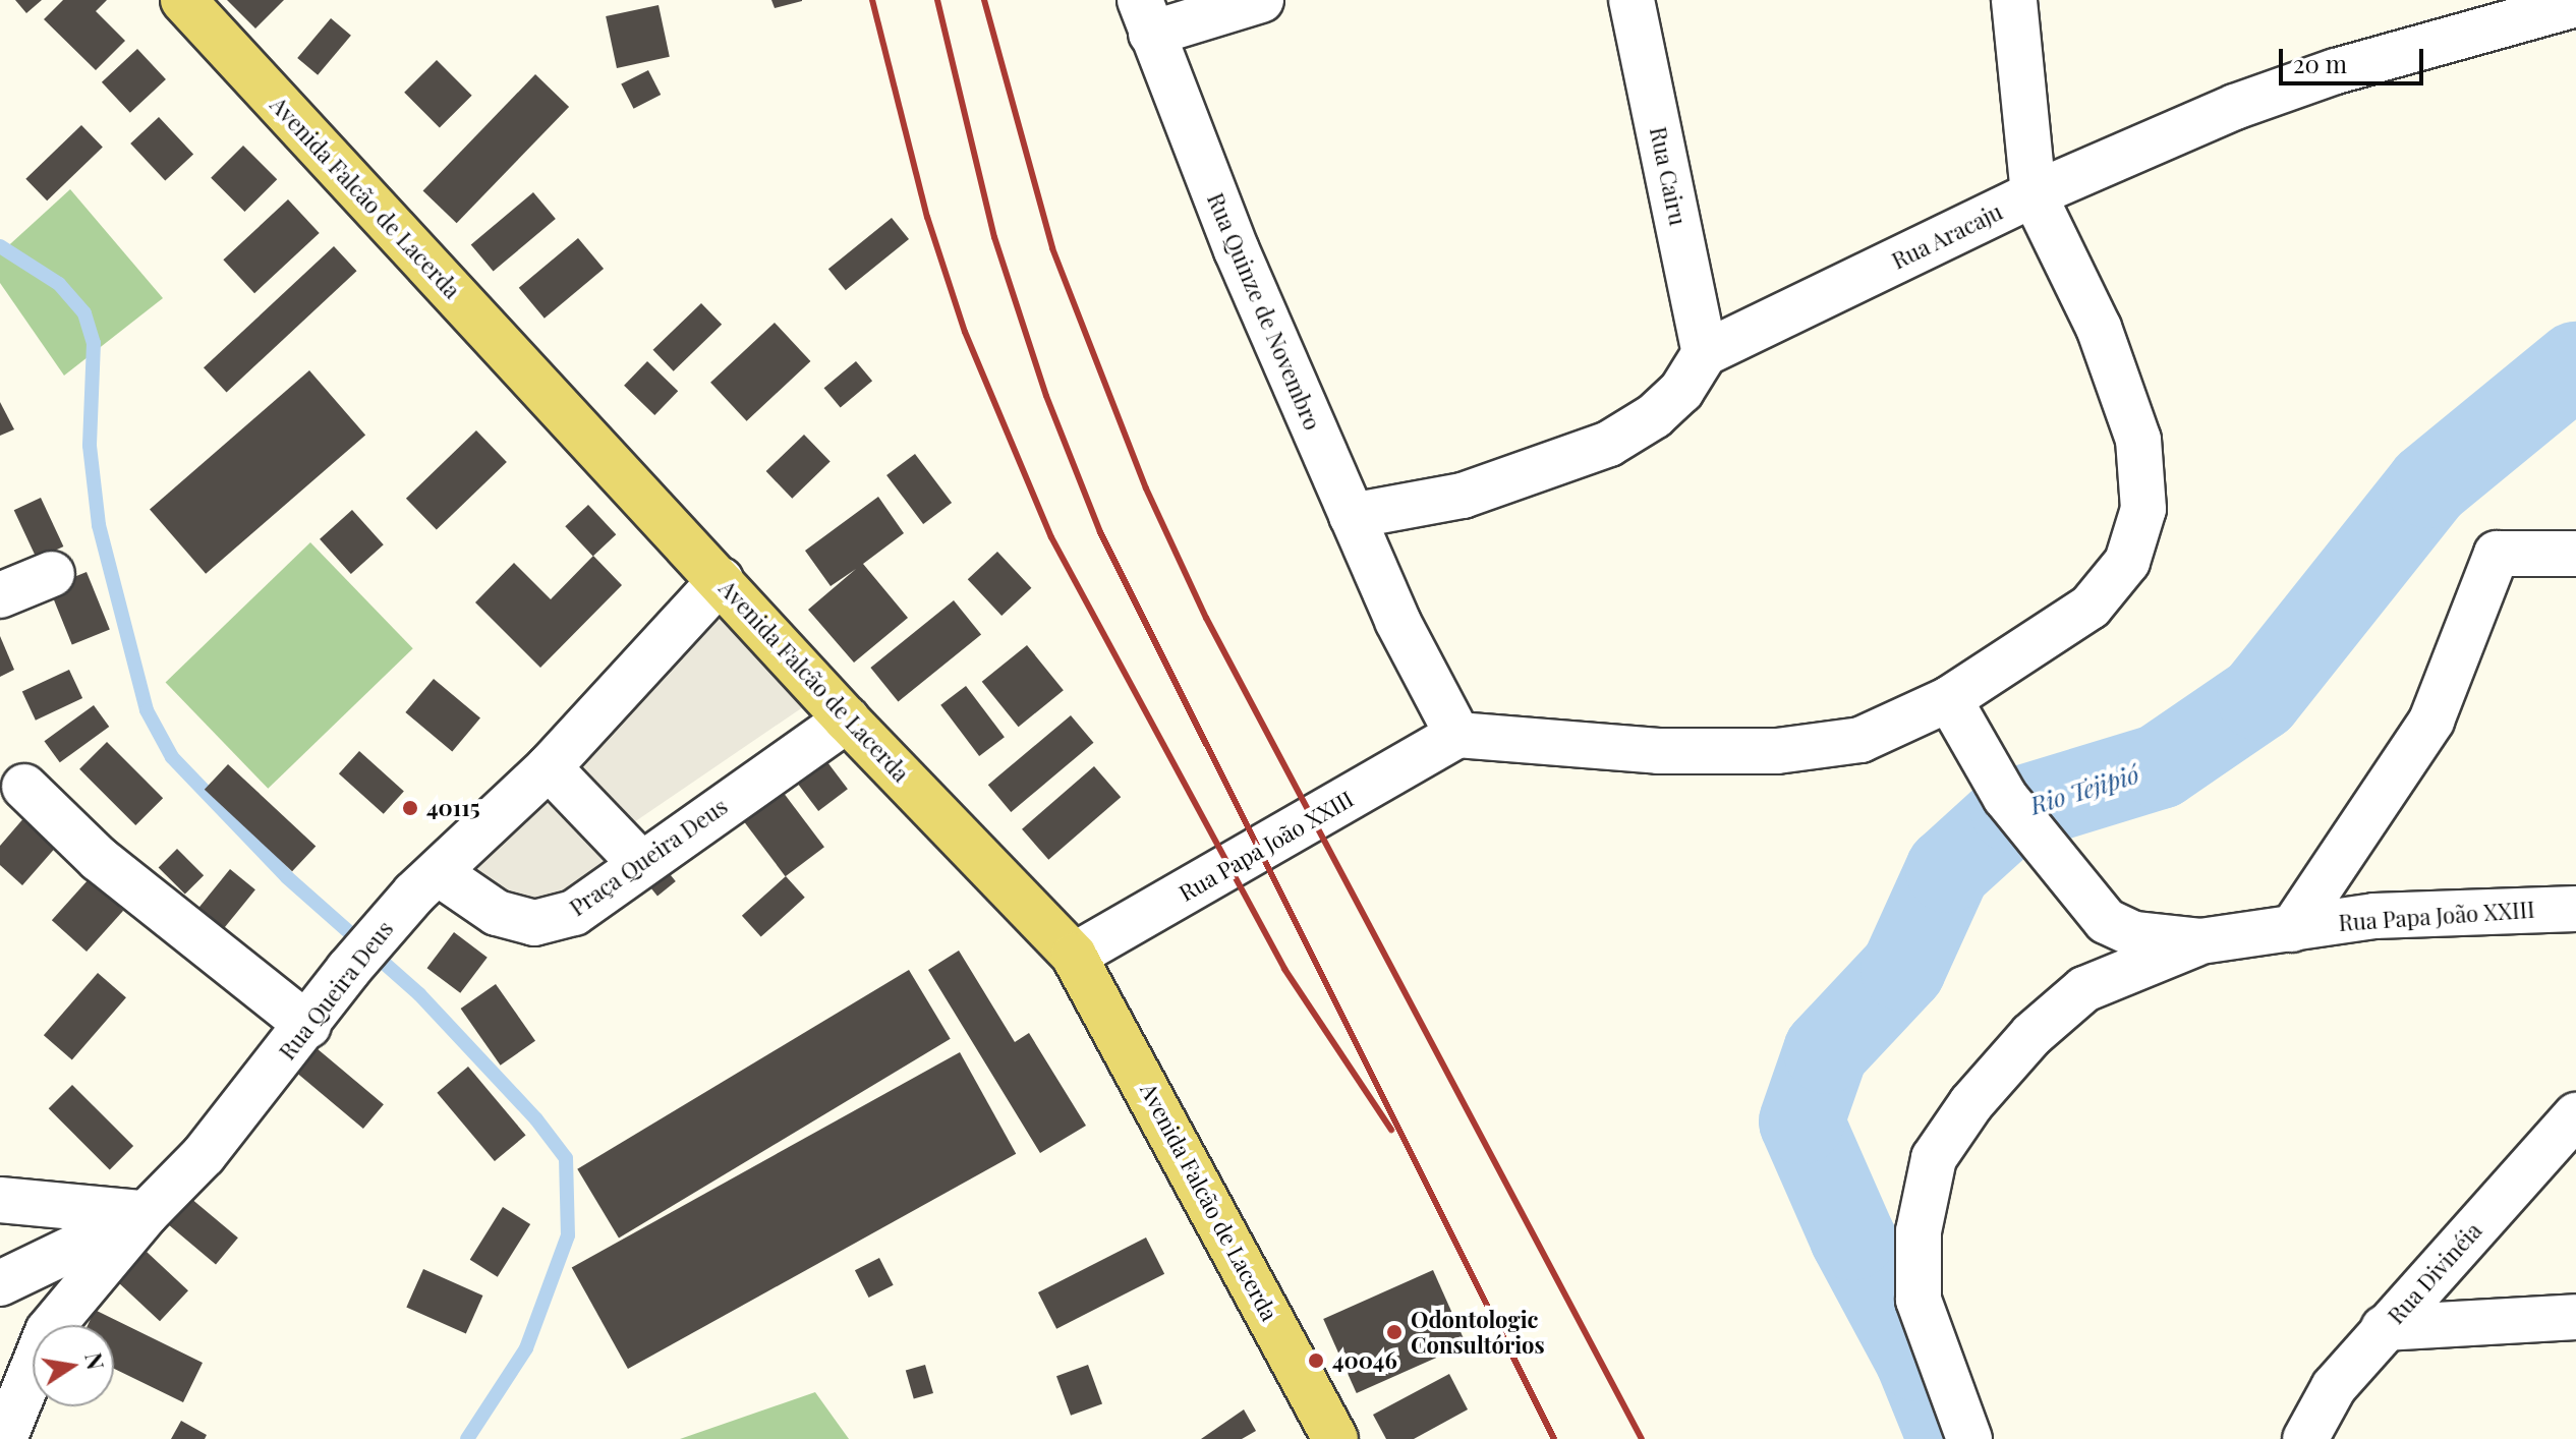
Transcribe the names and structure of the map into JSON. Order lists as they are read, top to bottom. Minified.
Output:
{"streets":{"main road":["Avenida Falcão de Lacerda"],"street":["Rua Cairu","Rua Aracaju","Rua Quinze de Novembro","Rua Papa João XXIII","Praça Queira Deus","Rua Queira Deus","Rua Divinéia"]},"crossings":[["Rua Cairu","Rua Aracaju"],["Avenida Falcão de Lacerda","Rua Papa João XXIII"],["Avenida Falcão de Lacerda","Praça Queira Deus"],["Avenida Falcão de Lacerda","Rua Queira Deus"],["Rua Quinze de Novembro","Rua Papa João XXIII"],["Praça Queira Deus","Rua Queira Deus"]],"water":["Rio Tejipió"],"places":["40115","Odontologic Consultórios","40046"],"scale_bar":"20 m","north":"right"}
